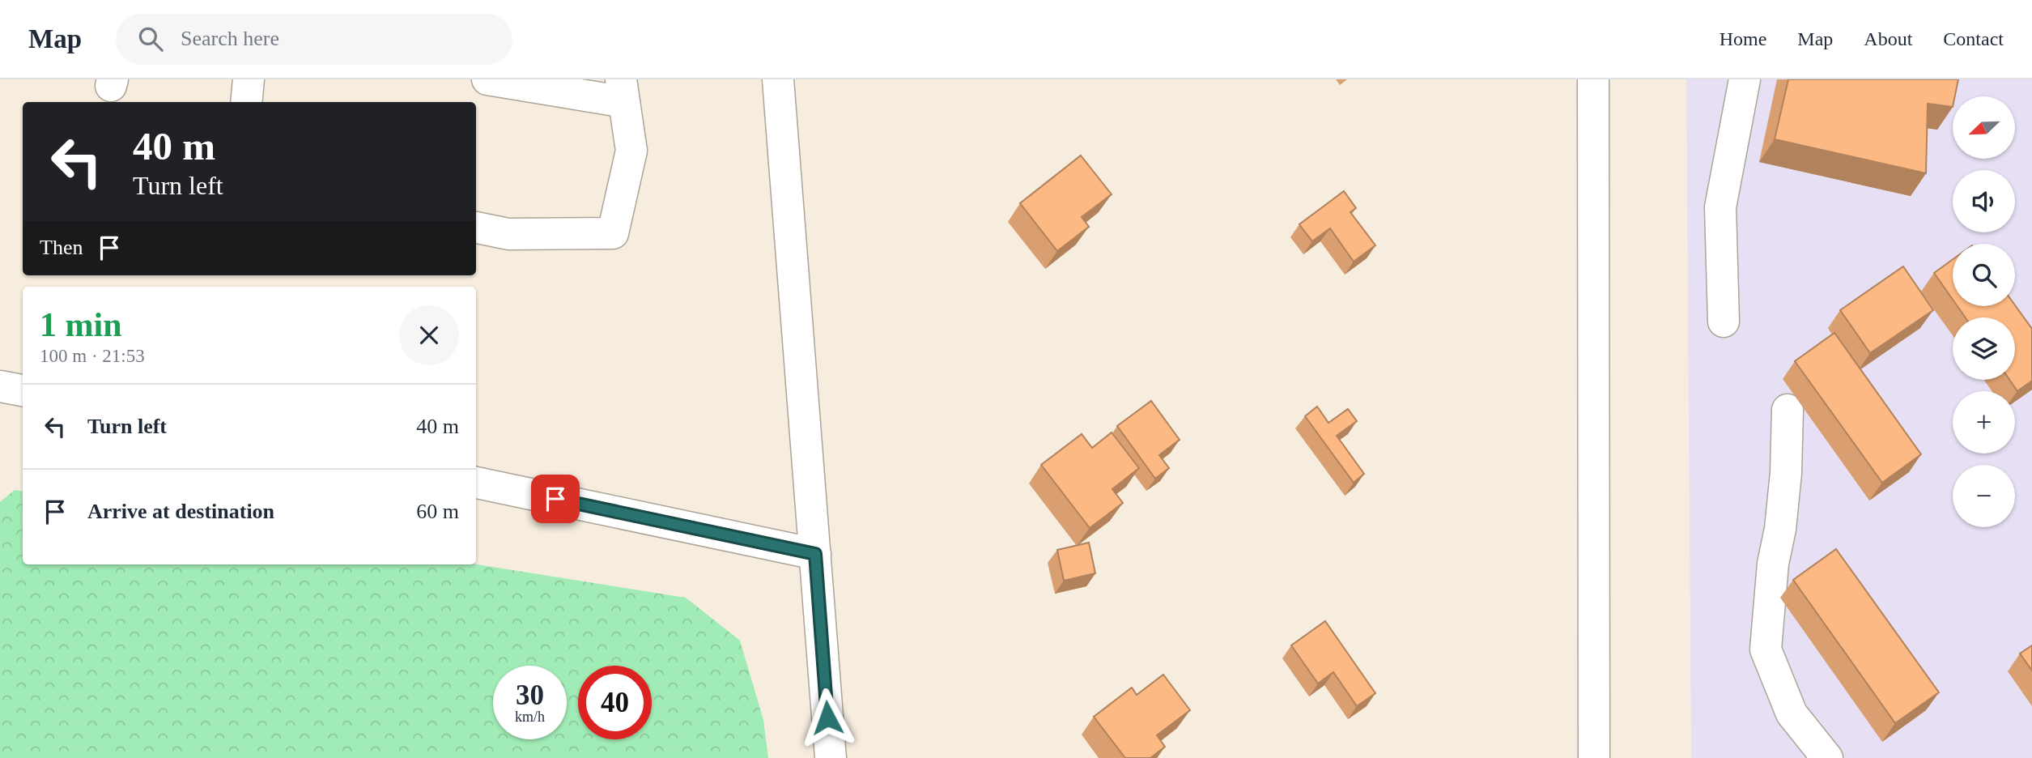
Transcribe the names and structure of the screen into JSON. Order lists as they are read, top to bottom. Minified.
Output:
{"north":"bottom left","page":{"header":"Map","search":"Search here","nav":["Home","Map","About","Contact"],"map_buttons":["+","−"],"turn":["40 m","Turn left"],"then":"Then","heading":["1 min","100 m · 21:53"],"list":[{"name":"Turn left","value":"40 m"},{"name":"Arrive at destination","value":"60 m"}],"speed":"30 km/h","limit":"40"}}
